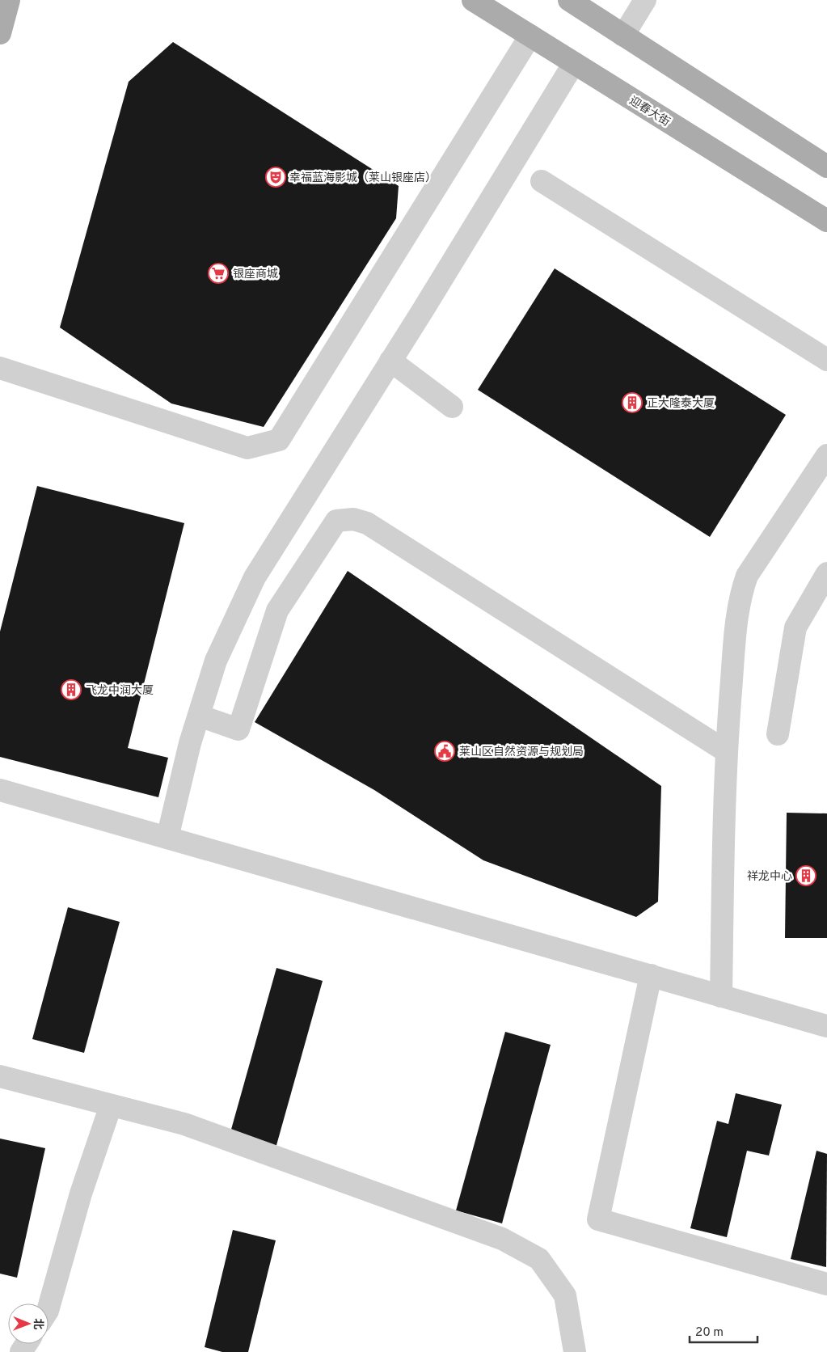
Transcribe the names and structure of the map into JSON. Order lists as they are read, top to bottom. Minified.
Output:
{"streets":{"main road":["迎春大街"]},"places":{"theatre":["幸福蓝海影城（莱山银座店）"],"supermarket":["银座商城"],"building":["正大隆泰大厦","飞龙·中润大厦","祥龙中心"],"public building":["莱山区自然资源与规划局"]},"scale_bar":"20 m","north":"right"}
